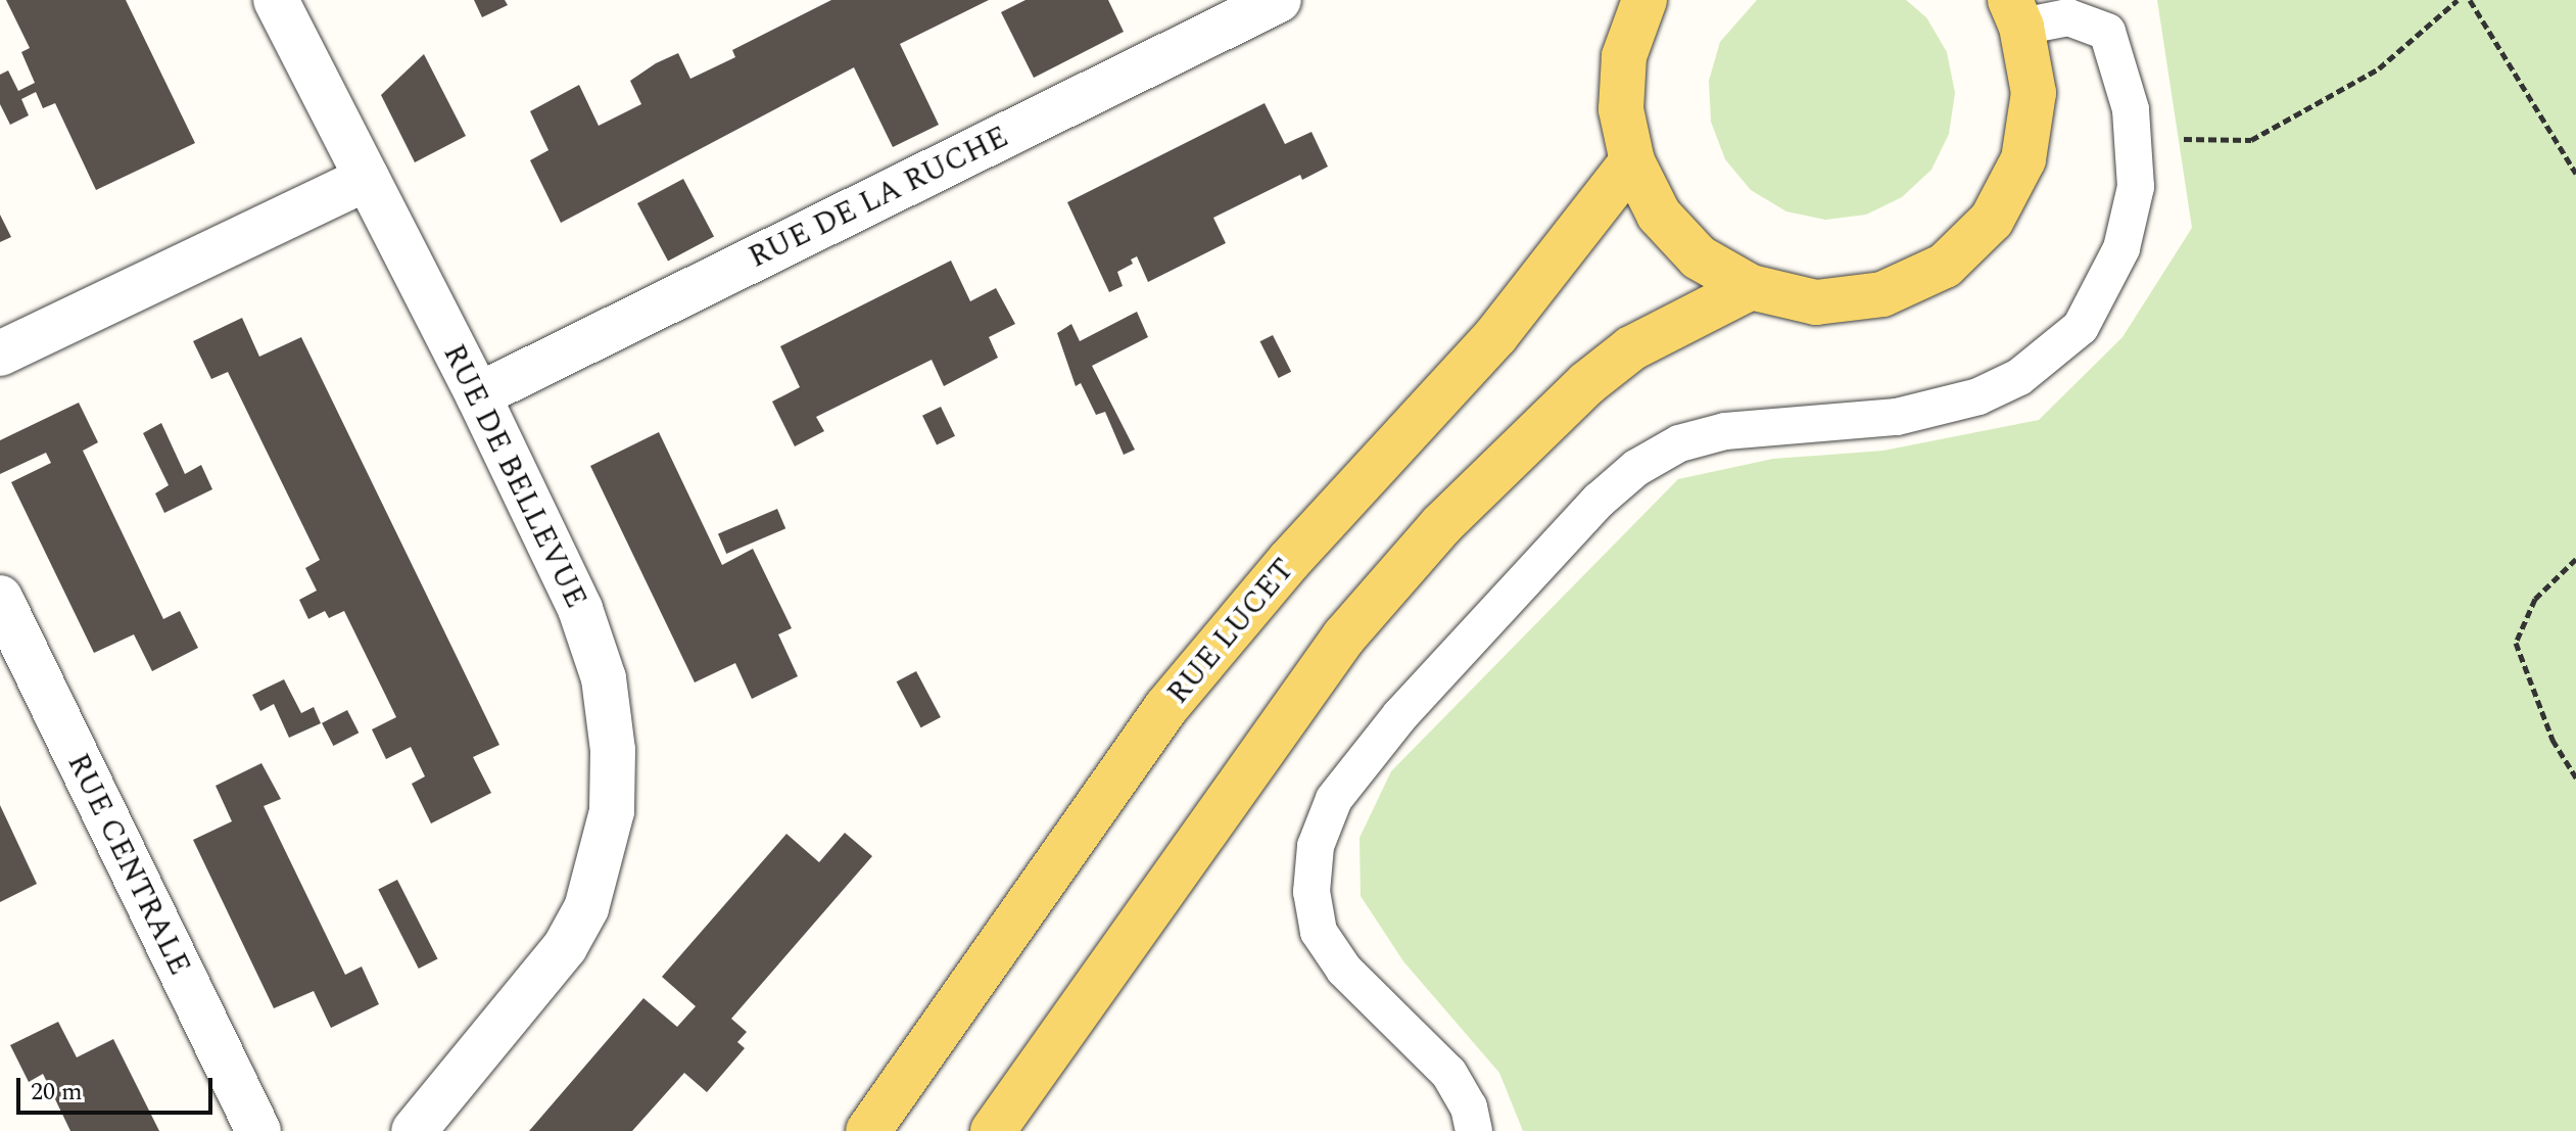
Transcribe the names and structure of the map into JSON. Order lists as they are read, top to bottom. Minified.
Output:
{"streets":{"main road":["RUE LUCET"],"street":["RUE DE LA RUCHE","RUE DE BELLEVUE","RUE CENTRALE"]},"crossings":[["RUE DE LA RUCHE","RUE DE BELLEVUE"]],"scale_bar":"20 m"}
